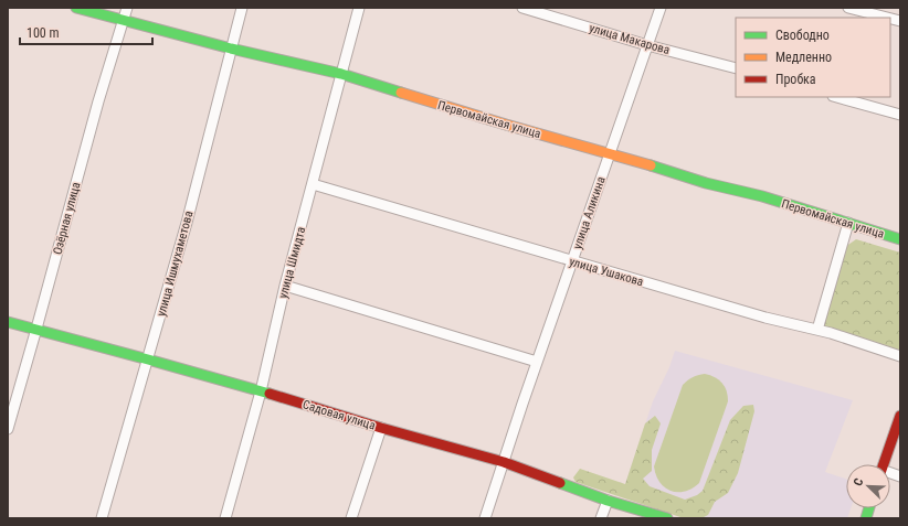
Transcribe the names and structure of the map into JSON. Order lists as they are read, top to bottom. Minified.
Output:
{"streets":{"street":["улица Макарова","Первомайская улица","улица Аликина","Озёрная улица","улица Шмидта","улица Ишмухаметова","улица Ушакова","Садовая улица"]},"crossings":[["улица Макарова","улица Аликина"],["Первомайская улица","улица Аликина"],["Первомайская улица","Озёрная улица"],["Первомайская улица","улица Шмидта"],["Первомайская улица","улица Ишмухаметова"],["улица Аликина","улица Ушакова"],["улица Аликина","Садовая улица"],["Озёрная улица","Садовая улица"],["улица Шмидта","улица Ушакова"],["улица Шмидта","Садовая улица"],["улица Ишмухаметова","Садовая улица"]],"legend":["Свободно","Медленно","Пробка"],"scale_bar":"100 m","north":"top left"}
